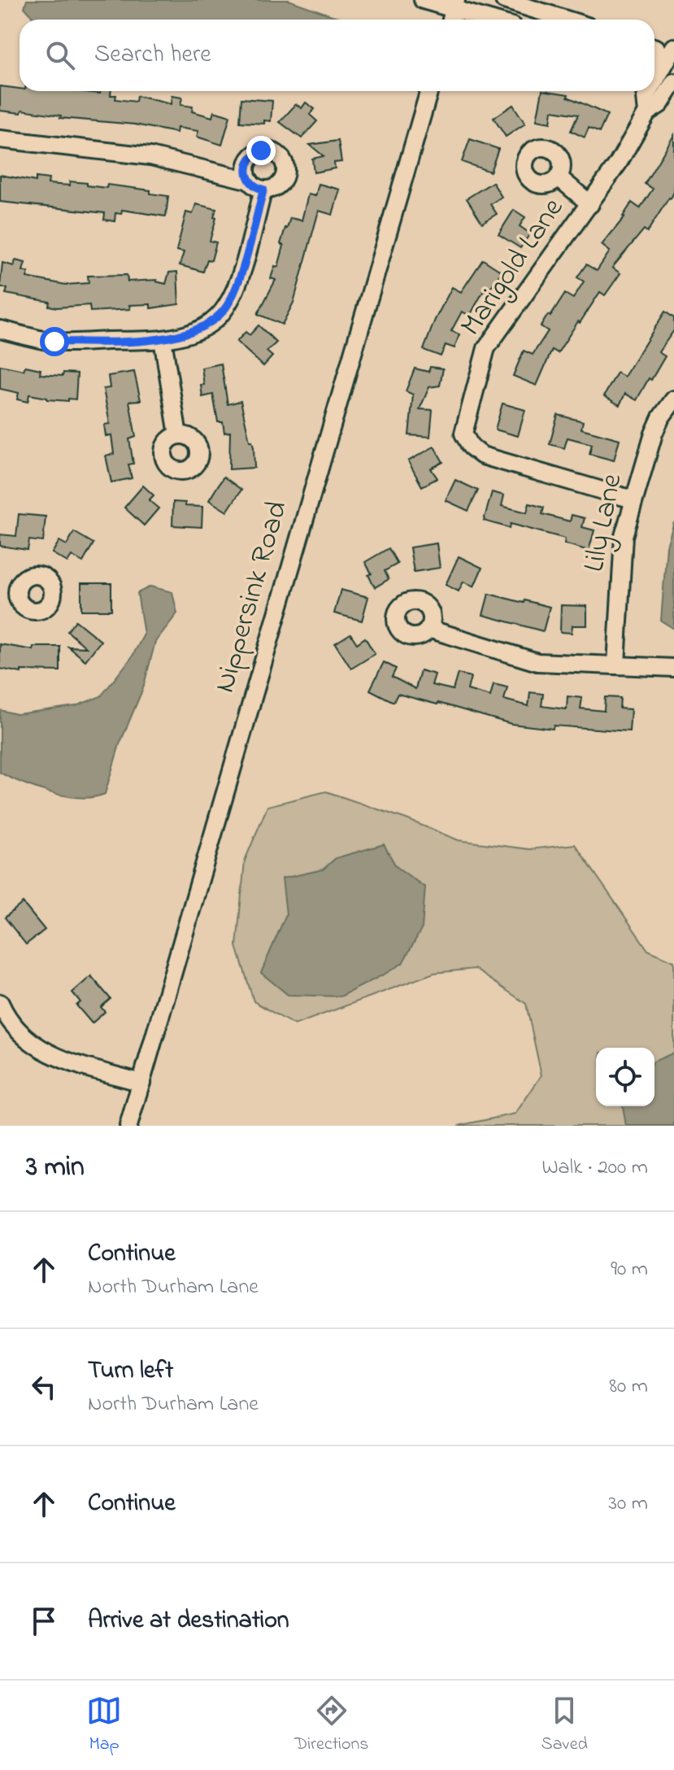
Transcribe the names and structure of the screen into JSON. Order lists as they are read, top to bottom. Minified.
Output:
{"streets":{"street":["Marigold Lane","Lily Lane","Nippersink Road"]},"crossings":[["Marigold Lane","Lily Lane"]],"page":{"search":"Search here","heading":["3 min","Walk · 200 m"],"list":[["Continue","North Durham Lane","90 m"],["Turn left","North Durham Lane","80 m"],["Continue","30 m"],"Arrive at destination"],"nav":["Map","Directions","Saved"]}}
